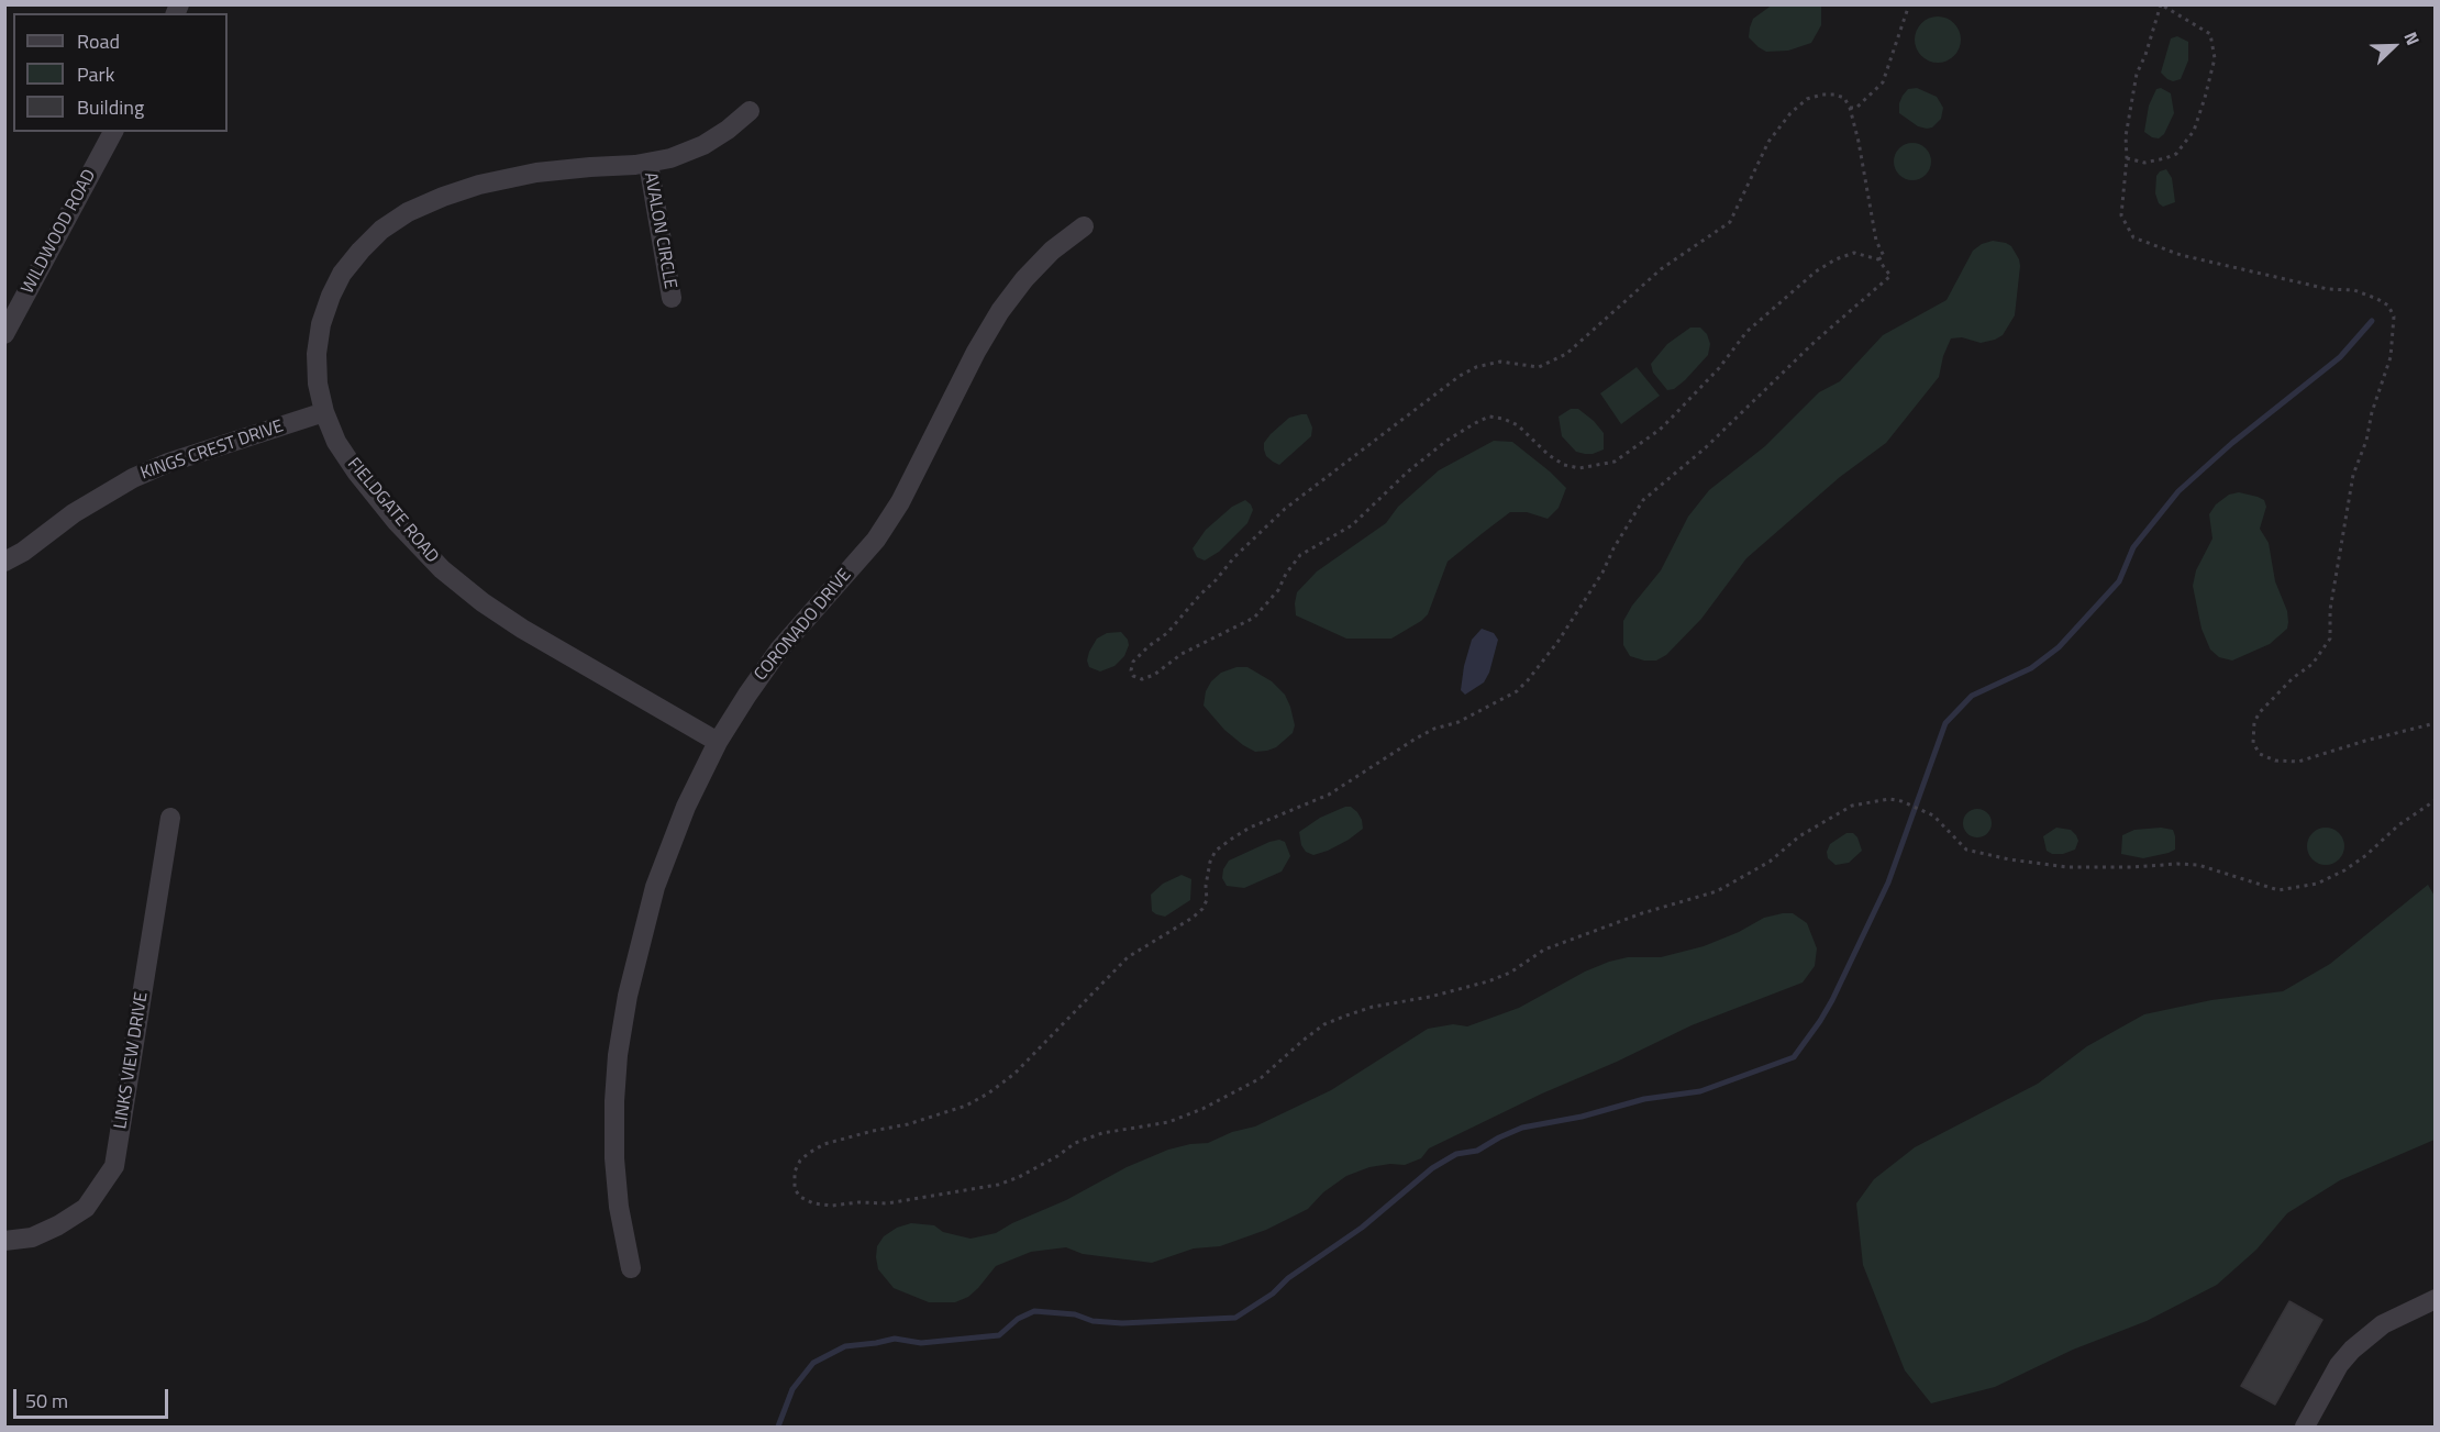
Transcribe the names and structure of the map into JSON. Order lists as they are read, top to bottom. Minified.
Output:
{"streets":{"street":["AVALON CIRCLE","WILDWOOD ROAD","KINGS CREST DRIVE","FIELDGATE ROAD","CORONADO DRIVE","LINKS VIEW DRIVE"]},"crossings":[["AVALON CIRCLE","FIELDGATE ROAD"],["KINGS CREST DRIVE","FIELDGATE ROAD"],["FIELDGATE ROAD","CORONADO DRIVE"]],"legend":["Road","Park","Building"],"scale_bar":"50 m","north":"top right"}
